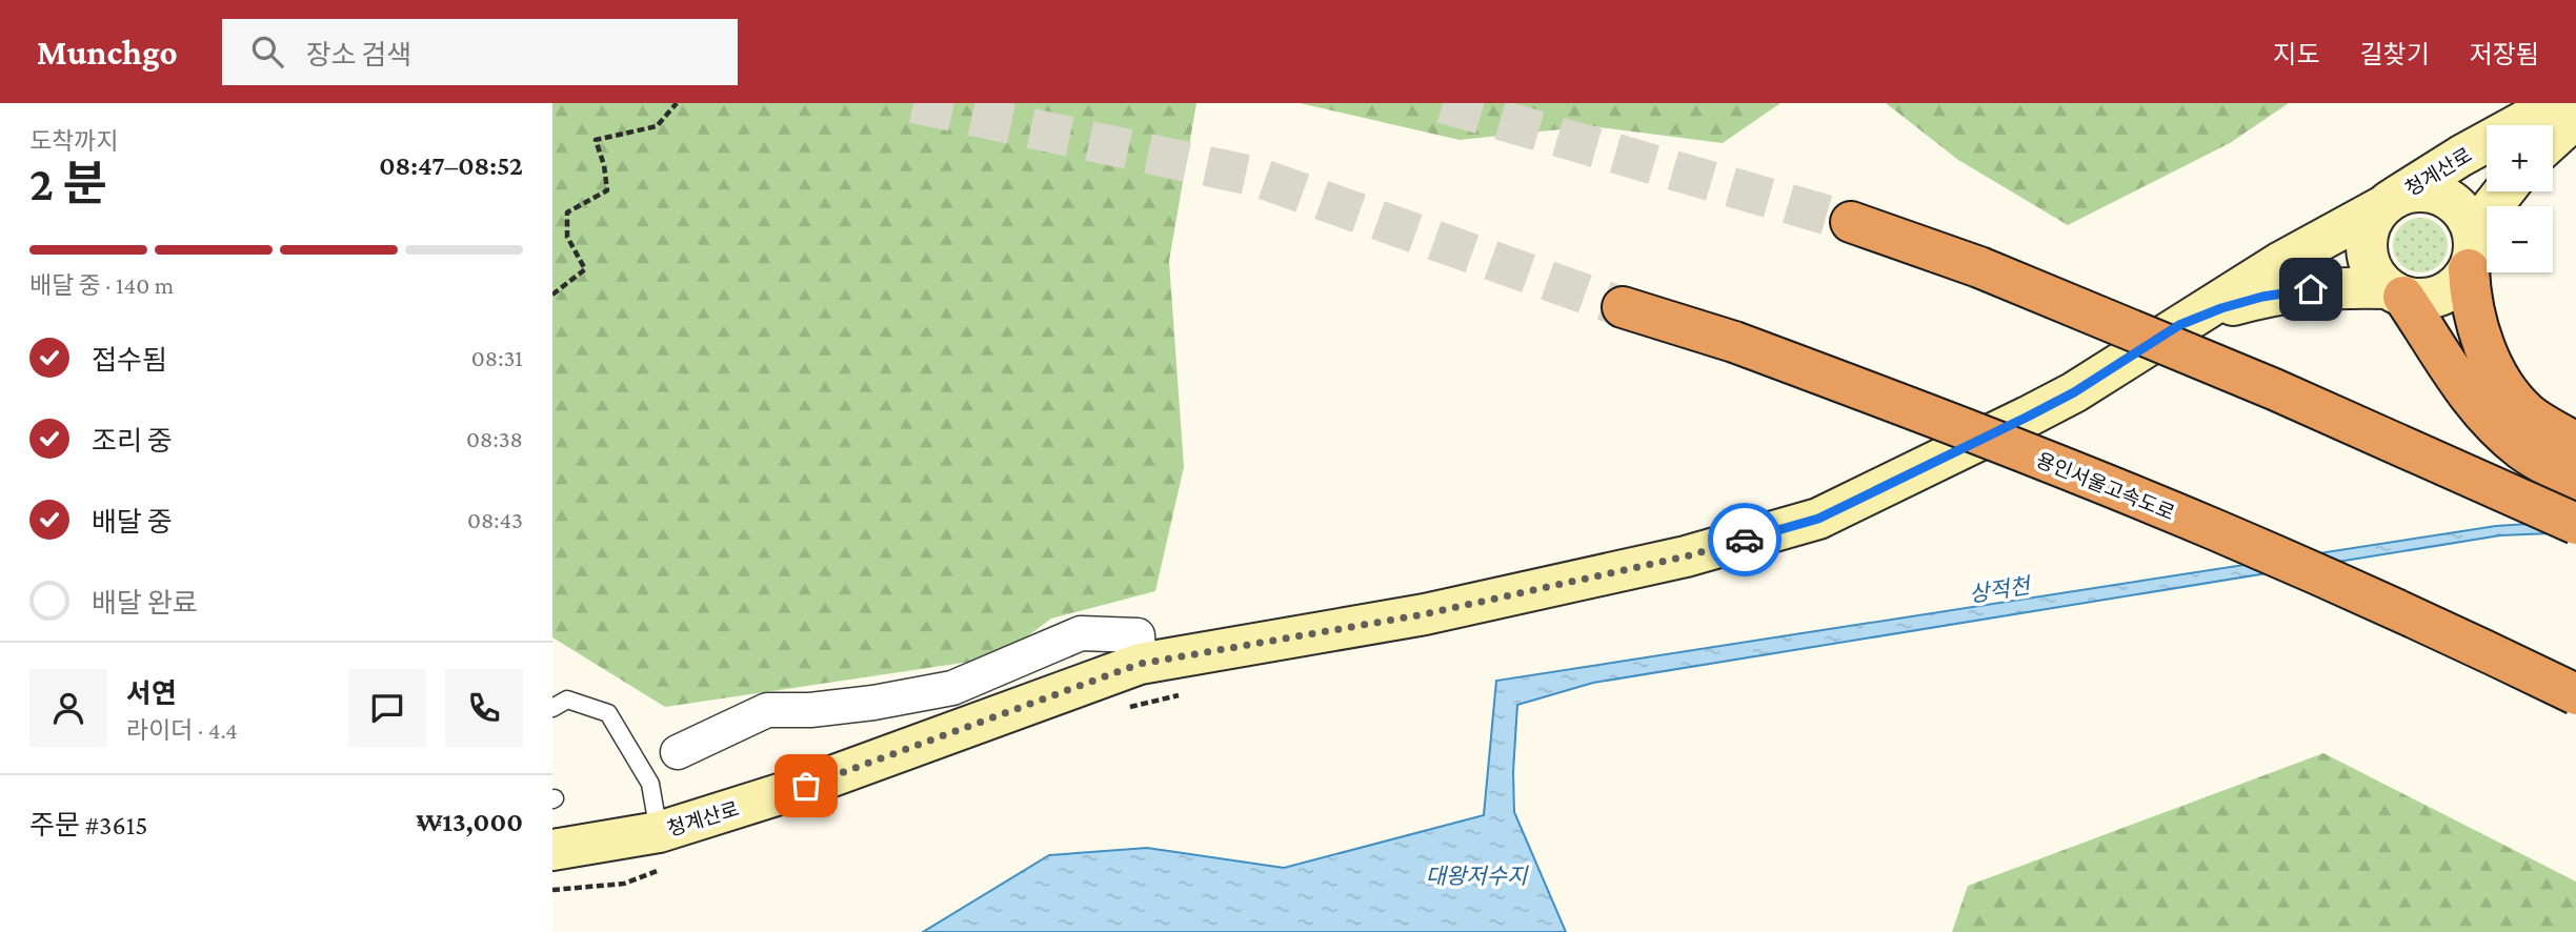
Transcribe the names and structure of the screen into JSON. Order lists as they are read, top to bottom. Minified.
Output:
{"streets":{"highway":["용인서울고속도로"],"main road":["청계산로"]},"water":["상적천","대왕저수지"],"page":{"header":"Munchgo","search":"장소 검색","nav":["지도","길찾기","저장됨"],"heading":["2 분","도착까지","08:47–08:52"],"panel":["서연","라이더 · 4.4","주문 #3615","₩13,000"],"map_buttons":["+","−"],"bar":"배달 중 · 140 m","list":[["접수됨","08:31"],["조리 중","08:38"],["배달 중","08:43"],"배달 완료"]}}
